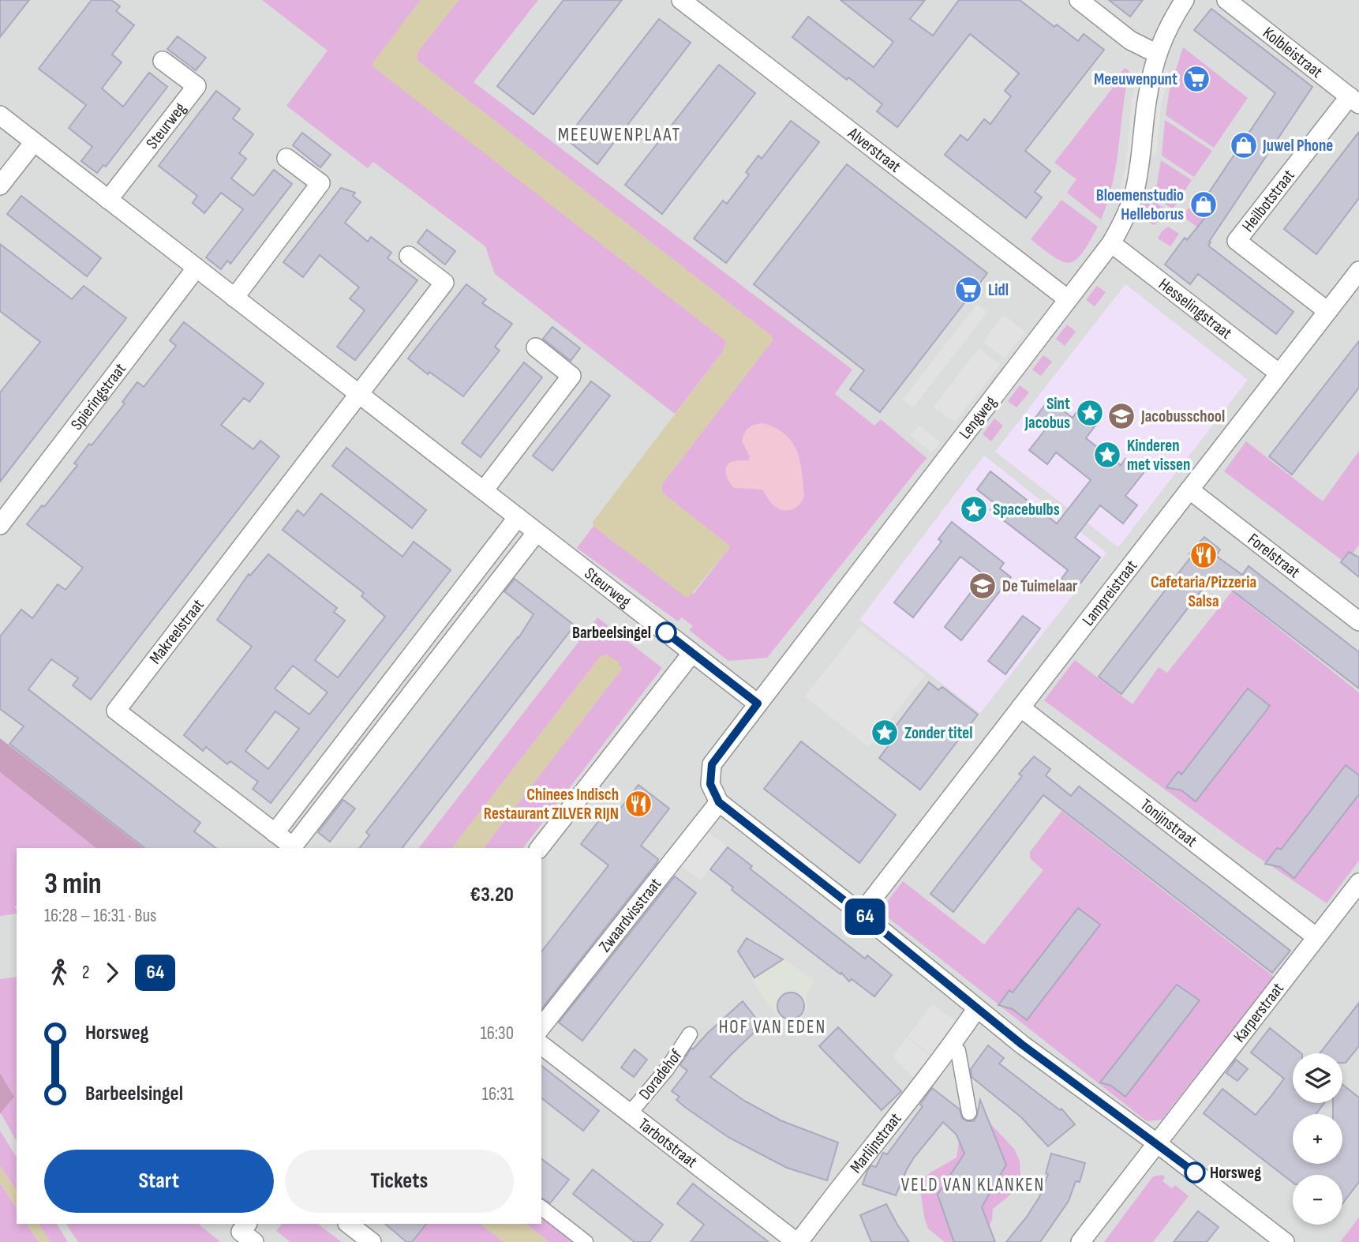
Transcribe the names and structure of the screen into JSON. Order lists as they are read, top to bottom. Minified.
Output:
{"streets":{"street":["Kolbleistraat","Steurweg","Alverstraat","Heilbotstraat","Hesselingstraat","Spieringstraat","Lengweg","Forelstraat","Lampreistraat","Makreelstraat","Tonijnstraat","Zwaardvisstraat","Karperstraat","Doradehof","Marlijnstraat","Tarbotstraat"]},"crossings":[["Kolbleistraat","Heilbotstraat"],["Steurweg","Spieringstraat"],["Steurweg","Lengweg"],["Steurweg","Makreelstraat"],["Alverstraat","Lengweg"],["Heilbotstraat","Lampreistraat"],["Hesselingstraat","Lengweg"],["Hesselingstraat","Lampreistraat"],["Lengweg","Zwaardvisstraat"],["Forelstraat","Lampreistraat"],["Lampreistraat","Tonijnstraat"],["Tonijnstraat","Karperstraat"],["Doradehof","Tarbotstraat"],["Marlijnstraat","Tarbotstraat"]],"districts":["MEEUWENPLAAT","HOF VAN EDEN","VELD VAN KLANKEN"],"places":{"supermarket":["Meeuwenpunt","Lidl"],"shop":["Juwel Phone","Bloemenstudio Helleborus"],"place":["Sint Jacobus","Kinderen met vissen","Spacebulbs","Zonder titel"],"school or university":["Jacobusschool","De Tuimelaar"],"restaurant":["Cafetaria/Pizzeria Salsa","Chinees Indisch Restaurant ZILVER RIJN"],"other":["Barbeelsingel","Horsweg"]},"lines":["bus line 64"],"page":{"on_map":"64","heading":["3 min","16:28 – 16:31 · Bus","€3.20"],"legs":["2","64"],"list":[{"name":"Horsweg","value":"16:30"},{"name":"Barbeelsingel","value":"16:31"}],"map_buttons":["+","−"],"buttons":["Start","Tickets"]}}
